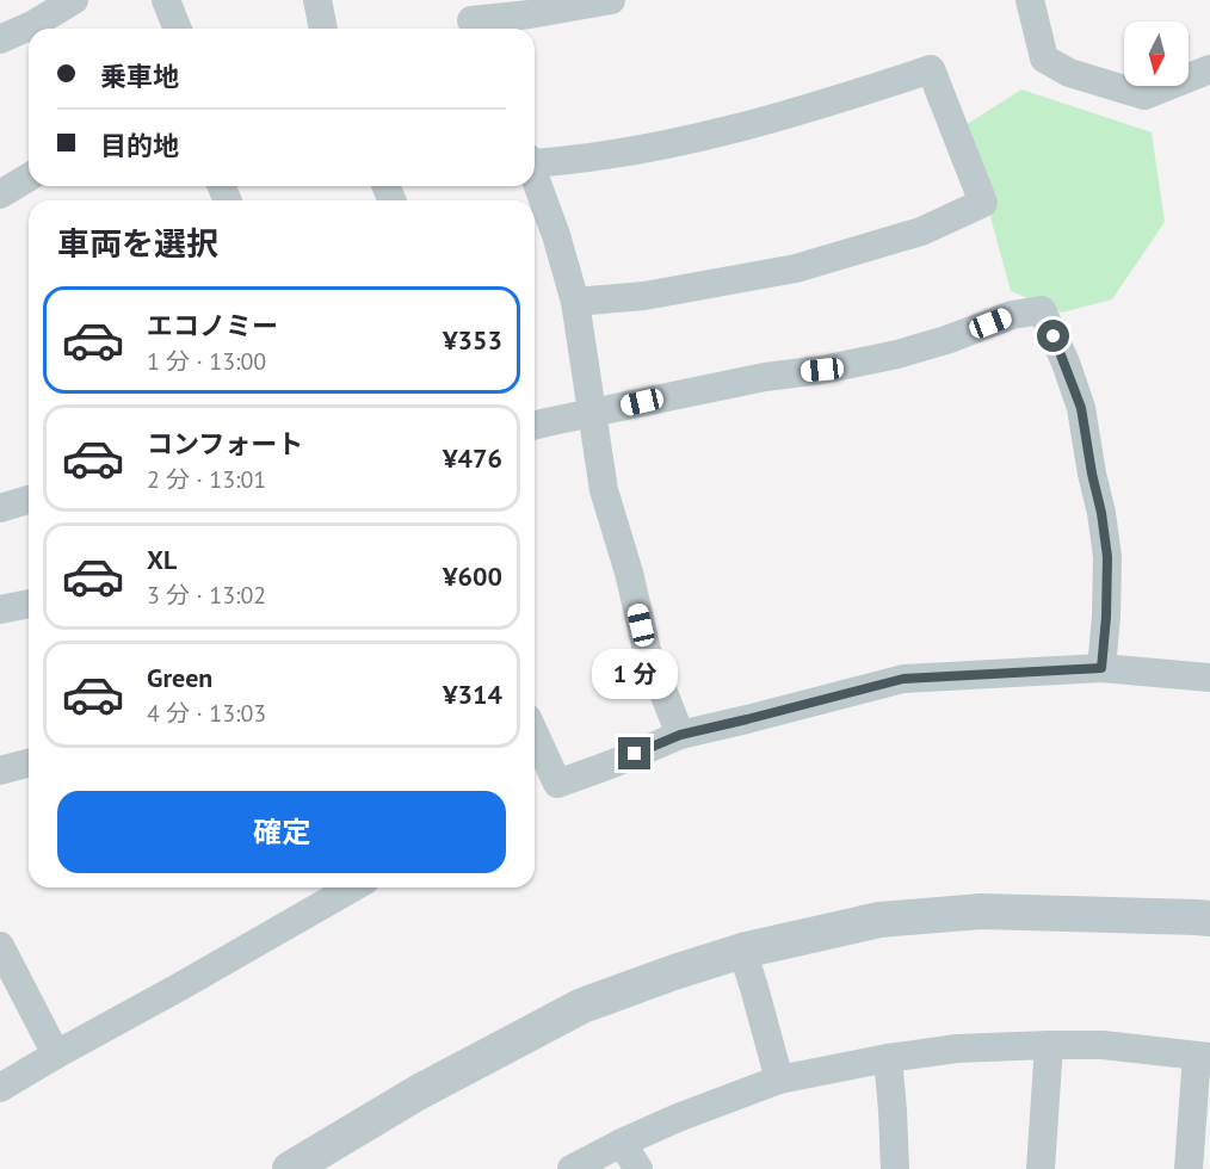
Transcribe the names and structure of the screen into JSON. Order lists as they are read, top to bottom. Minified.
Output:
{"north":"bottom","page":{"banner":["乗車地","目的地"],"heading":"車両を選択","list":[{"name":"エコノミー","note":"1 分 · 13:00","value":"¥353"},{"name":"コンフォート","note":"2 分 · 13:01","value":"¥476"},{"name":"XL","note":"3 分 · 13:02","value":"¥600"},{"name":"Green","note":"4 分 · 13:03","value":"¥314"}],"bubble":"1 分","buttons":"確定"}}
